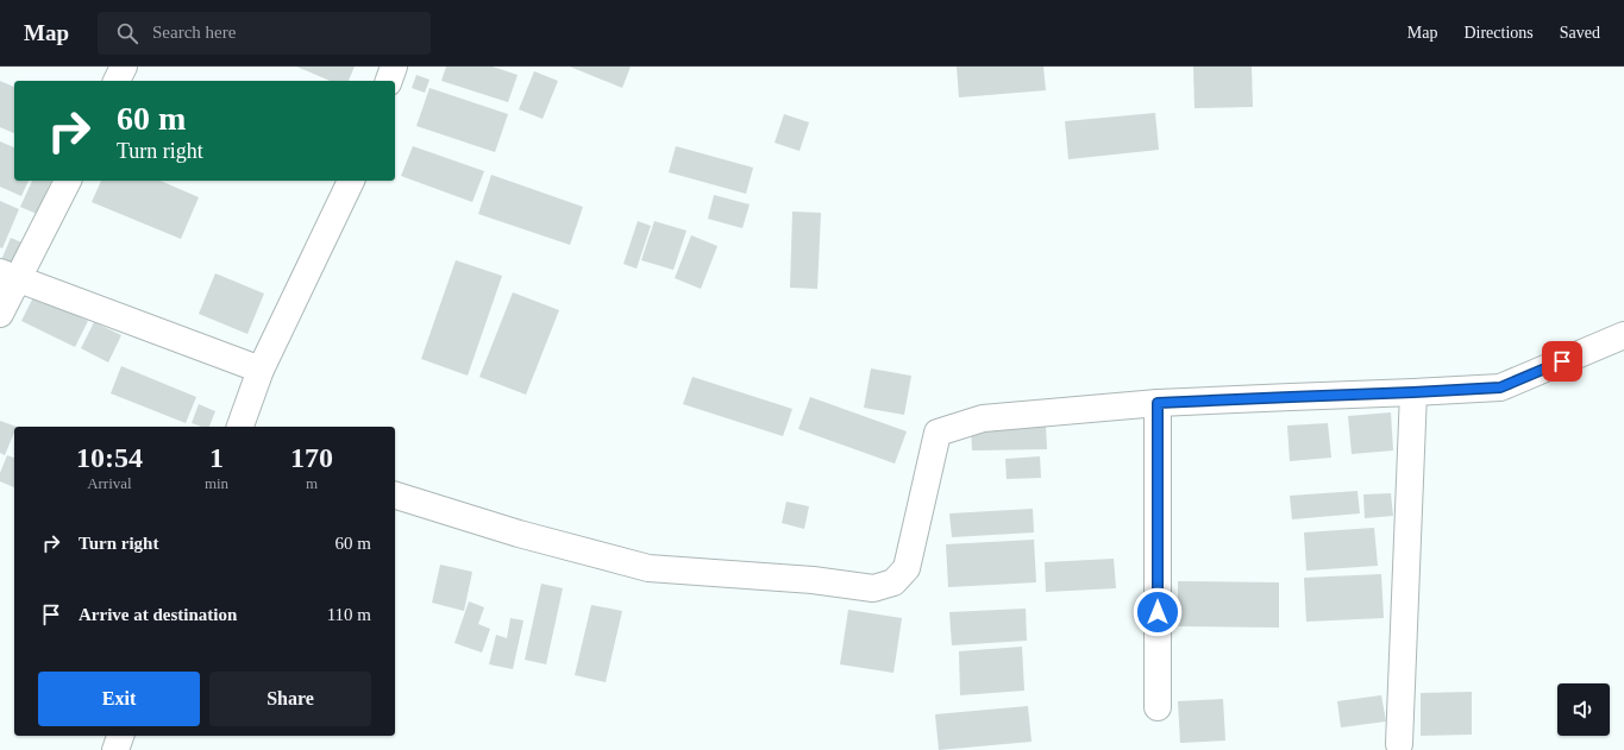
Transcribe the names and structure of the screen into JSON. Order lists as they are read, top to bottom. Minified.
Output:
{"page":{"header":"Map","search":"Search here","nav":["Map","Directions","Saved"],"turn":["60 m","Turn right"],"eta":["10:54","Arrival","1","min","170","m"],"list":[{"name":"Turn right","value":"60 m"},{"name":"Arrive at destination","value":"110 m"}],"buttons":["Exit","Share"]}}
